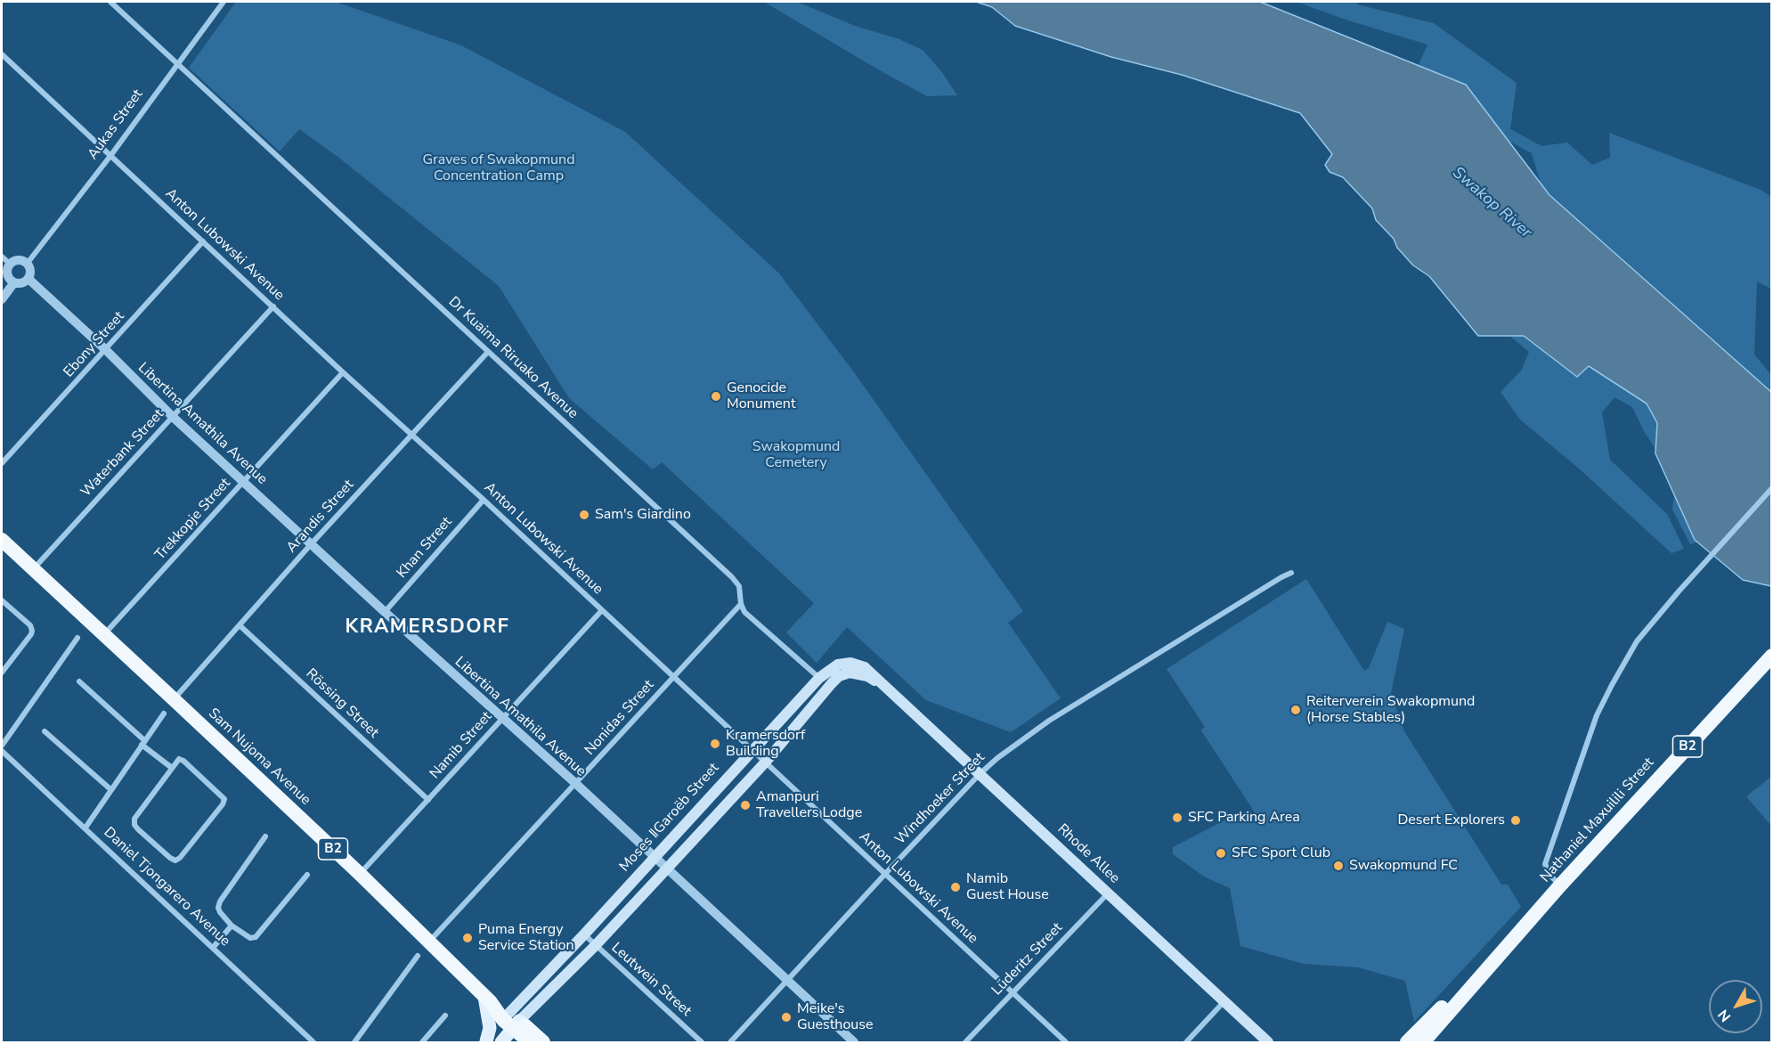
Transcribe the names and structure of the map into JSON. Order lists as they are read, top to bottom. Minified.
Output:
{"streets":{"highway":["B2","Sam Nujoma Avenue","Nathaniel Maxuilili Street"],"main road":["Moses ǁGaroëb Street","Rhode Allee"],"street":["Aukas Street","Anton Lubowski Avenue","Ebony Street","Dr Kuaima Riruako Avenue","Libertina Amathila Avenue","Waterbank Street","Arandis Street","Trekkopje Street","Khan Street","Rössing Street","Nonidas Street","Namib Street","Windhoeker Street","Daniel Tjongarero Avenue","Lüderitz Street","Leutwein Street"]},"crossings":[["Aukas Street","Anton Lubowski Avenue"],["Aukas Street","Dr Kuaima Riruako Avenue"],["Aukas Street","Libertina Amathila Avenue"],["Anton Lubowski Avenue","Ebony Street"],["Anton Lubowski Avenue","Waterbank Street"],["Anton Lubowski Avenue","Arandis Street"],["Anton Lubowski Avenue","Trekkopje Street"],["Anton Lubowski Avenue","Khan Street"],["Anton Lubowski Avenue","Nonidas Street"],["Anton Lubowski Avenue","Namib Street"],["Anton Lubowski Avenue","Windhoeker Street"],["Anton Lubowski Avenue","Moses ǁGaroëb Street"],["Anton Lubowski Avenue","Lüderitz Street"],["Ebony Street","Libertina Amathila Avenue"],["Dr Kuaima Riruako Avenue","Arandis Street"],["Dr Kuaima Riruako Avenue","Nonidas Street"],["Dr Kuaima Riruako Avenue","Moses ǁGaroëb Street"],["Libertina Amathila Avenue","Waterbank Street"],["Libertina Amathila Avenue","Arandis Street"],["Libertina Amathila Avenue","Trekkopje Street"],["Libertina Amathila Avenue","Khan Street"],["Libertina Amathila Avenue","Nonidas Street"],["Libertina Amathila Avenue","Namib Street"],["Libertina Amathila Avenue","Windhoeker Street"],["Libertina Amathila Avenue","Moses ǁGaroëb Street"],["Waterbank Street","Sam Nujoma Avenue"],["Arandis Street","Rössing Street"],["Arandis Street","Sam Nujoma Avenue"],["Trekkopje Street","Sam Nujoma Avenue"],["Rössing Street","Namib Street"],["Nonidas Street","Sam Nujoma Avenue"],["Namib Street","Sam Nujoma Avenue"],["Sam Nujoma Avenue","Moses ǁGaroëb Street"],["Windhoeker Street","Rhode Allee"],["Moses ǁGaroëb Street","Rhode Allee"],["Moses ǁGaroëb Street","Leutwein Street"],["Rhode Allee","Lüderitz Street"]],"districts":["KRAMERSDORF"],"water":["Swakop River"],"parks":["Graves of Swakopmund Concentration Camp","Swakopmund Cemetery"],"places":["Genocide Monument","Sam's Giardino","Reiterverein Swakopmund (Horse Stables)","Kramersdorf Building","Amanpuri Travellers Lodge","SFC Parking Area","Desert Explorers","SFC Sport Club","Swakopmund FC","Namib Guest House","Puma Energy Service Station","Meike's Guesthouse"],"north":"bottom left"}
